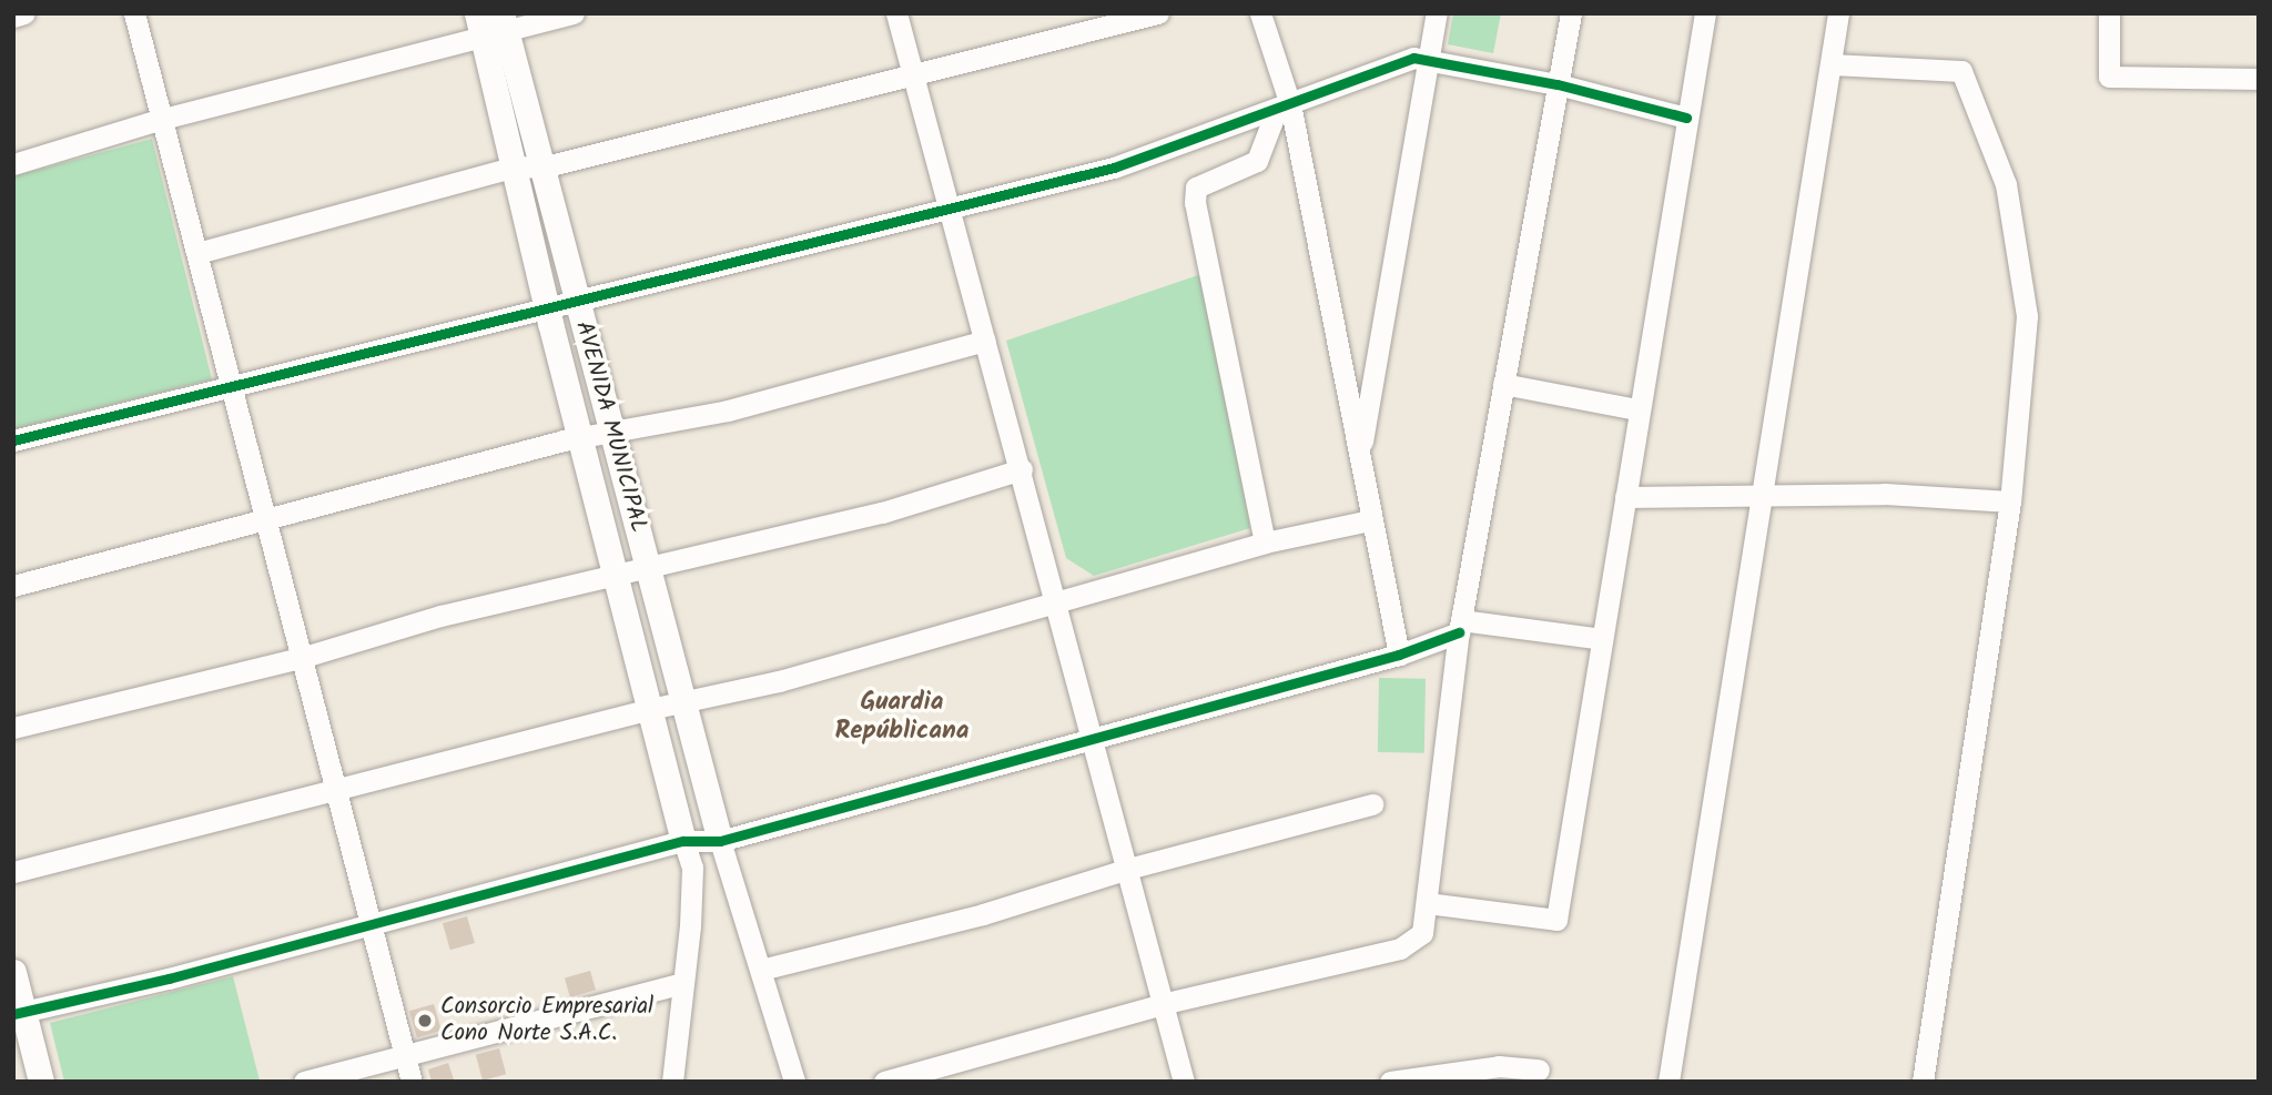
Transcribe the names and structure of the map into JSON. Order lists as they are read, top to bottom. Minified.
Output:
{"streets":{"street":["AVENIDA MUNICIPAL"]},"districts":["Guardia Repúblicana"],"places":["Consorcio Empresarial Cono Norte S.A.C."]}
